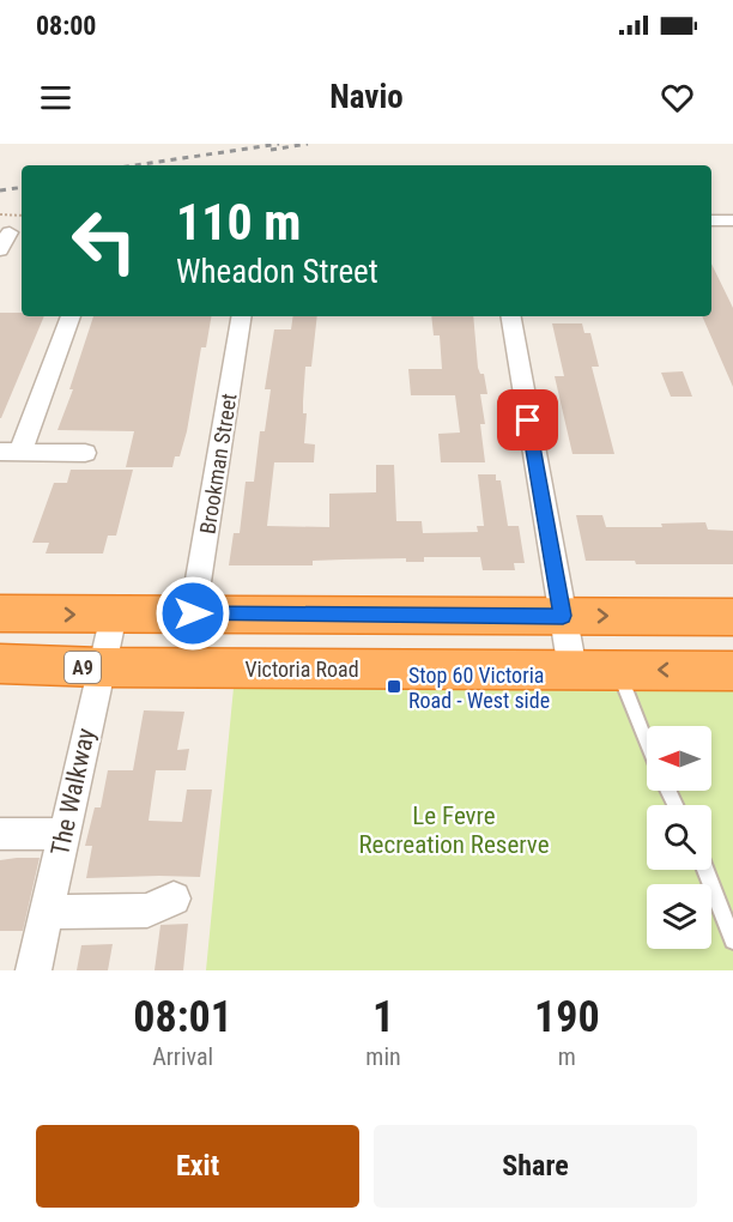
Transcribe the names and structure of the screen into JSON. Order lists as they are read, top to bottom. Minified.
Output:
{"streets":{"highway":["A9","Victoria Road"],"street":["Brookman Street","The Walkway"]},"crossings":[["Victoria Road","The Walkway"]],"parks":["Le Fevre Recreation Reserve"],"places":{"transit":["Stop 60 Victoria Road - West side"]},"north":"left","page":{"status":"08:00","header":"Navio","turn":["110 m","Wheadon Street"],"eta":["08:01","Arrival","1","min","190","m"],"buttons":["Exit","Share"]}}
